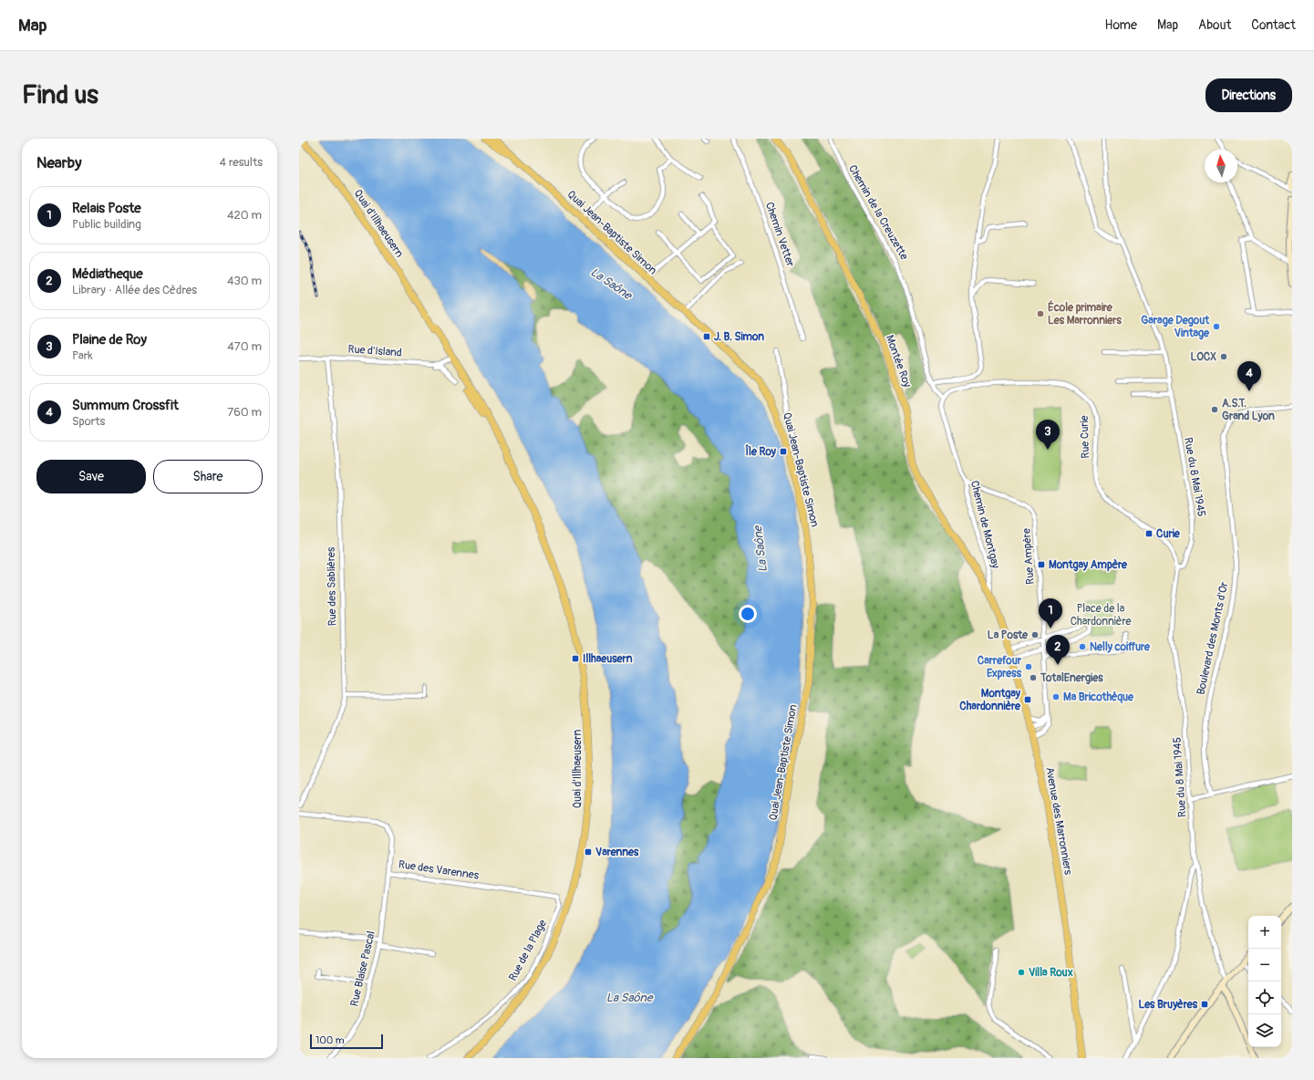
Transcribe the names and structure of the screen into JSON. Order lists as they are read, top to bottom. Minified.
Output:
{"streets":{"main road":["Quai d'Illhaeusern","Quai Jean-Baptiste Simon","Montée Roy","Avenue des Marronniers"],"street":["Chemin de la Creuzette","Chemin Vetter","Rue d'Island","Rue Curie","Rue du 8 Mai 1945","Chemin de Montgay","Rue Ampère","Rue des Sablières","Boulevard des Monts d'Or","Rue des Varennes","Rue de la Plage","Rue Blaise Pascal"]},"crossings":[["Chemin de la Creuzette","Rue Curie"],["Chemin de la Creuzette","Chemin de Montgay"],["Quai d'Illhaeusern","Rue d'Island"],["Rue d'Island","Rue des Sablières"],["Montée Roy","Chemin de Montgay"],["Montée Roy","Avenue des Marronniers"],["Rue Curie","Rue du 8 Mai 1945"],["Rue Curie","Chemin de Montgay"],["Chemin de Montgay","Rue Ampère"],["Chemin de Montgay","Avenue des Marronniers"],["Rue des Varennes","Rue de la Plage"],["Rue des Varennes","Rue Blaise Pascal"]],"water":["La Saône"],"parks":["Place de la Chardonnière"],"places":{"other":["École primaire Les Marronniers","Garage Degout Vintage","LOCX","A.S.T. Grand Lyon","La Poste","Nelly coiffure","Carrefour Express","TotalEnergies","Ma Bricothèque","Villa Roux"],"transit":["J. B. Simon","Île Roy","Curie","Montgay Ampère","Illhaeusern","Montgay Chardonnière","Varennes","Les Bruyères"]},"scale_bar":"100 m","north":"top","page":{"header":"Map","nav":["Home","Map","About","Contact"],"buttons":["Directions",["Save","Share"]],"title":"Find us","heading":["Nearby","4 results"],"list":[{"mark":"1","name":"Relais Poste","note":"Public building","value":"420 m"},{"mark":"2","name":"Médiatheque","note":"Library · Allée des Cèdres","value":"430 m"},{"mark":"3","name":"Plaine de Roy","note":"Park","value":"470 m"},{"mark":"4","name":"Summum Crossfit","note":"Sports","value":"760 m"}],"pins":["4","3","1","2"],"map_buttons":["+","−"],"scale":"100 m"}}
